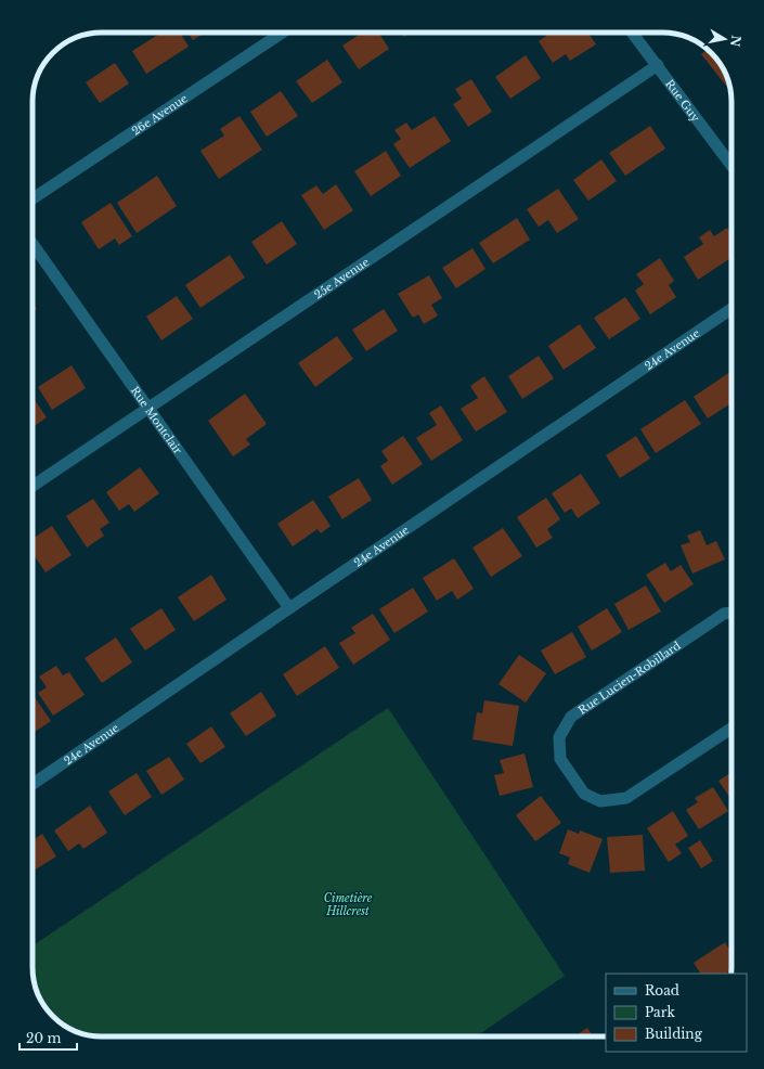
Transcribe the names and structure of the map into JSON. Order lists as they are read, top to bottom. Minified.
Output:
{"streets":{"street":["Rue Guy","26e Avenue","25e Avenue","24e Avenue","Rue Montclair","Rue Lucien-Robillard"]},"crossings":[["Rue Guy","25e Avenue"],["25e Avenue","Rue Montclair"],["24e Avenue","Rue Montclair"]],"parks":["Cimetière Hillcrest"],"legend":["Road","Park","Building"],"scale_bar":"20 m","north":"right"}
